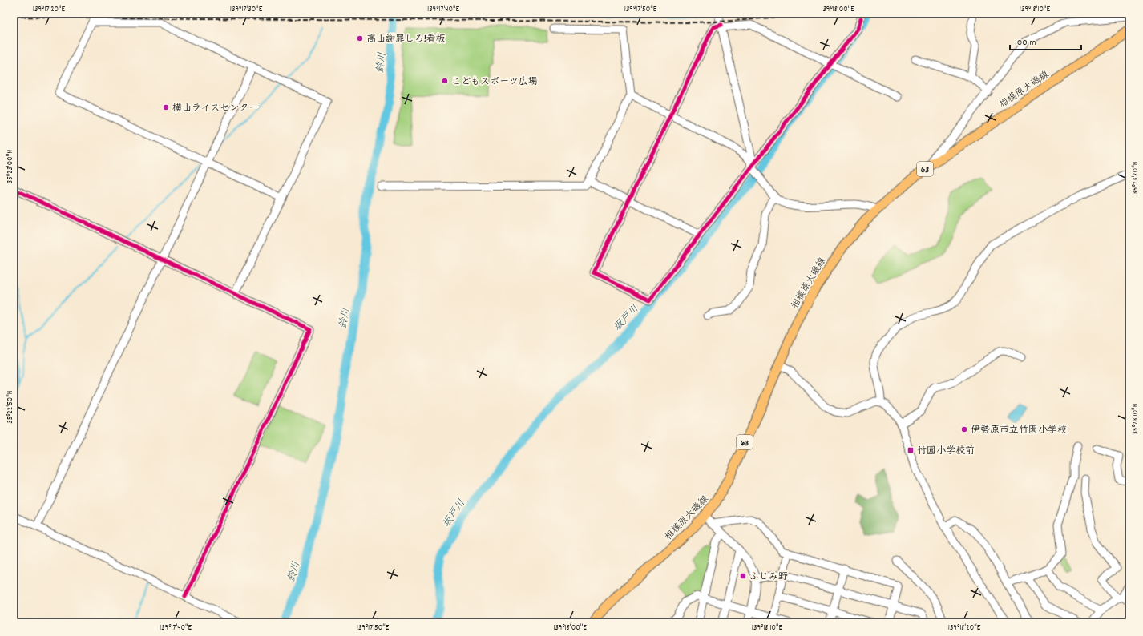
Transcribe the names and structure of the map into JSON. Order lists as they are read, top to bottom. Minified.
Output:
{"streets":{"main road":["相模原大磯線","63"]},"water":["鈴川","坂戸川"],"places":{"other":["高山謝罪しろ!看板","こどもスポーツ広場","横山ライスセンター","伊勢原市立竹園小学校"],"transit":["竹園小学校前","ふじみ野"]},"scale_bar":"100 m","coordinates":["139°17'20\"E","139°17'30\"E","139°17'40\"E","139°17'50\"E","139°18'00\"E","139°18'10\"E","35°23'00\"N","35°23'20\"N","35°22'50\"N","35°23'10\"N","139°18'20\"E"]}
